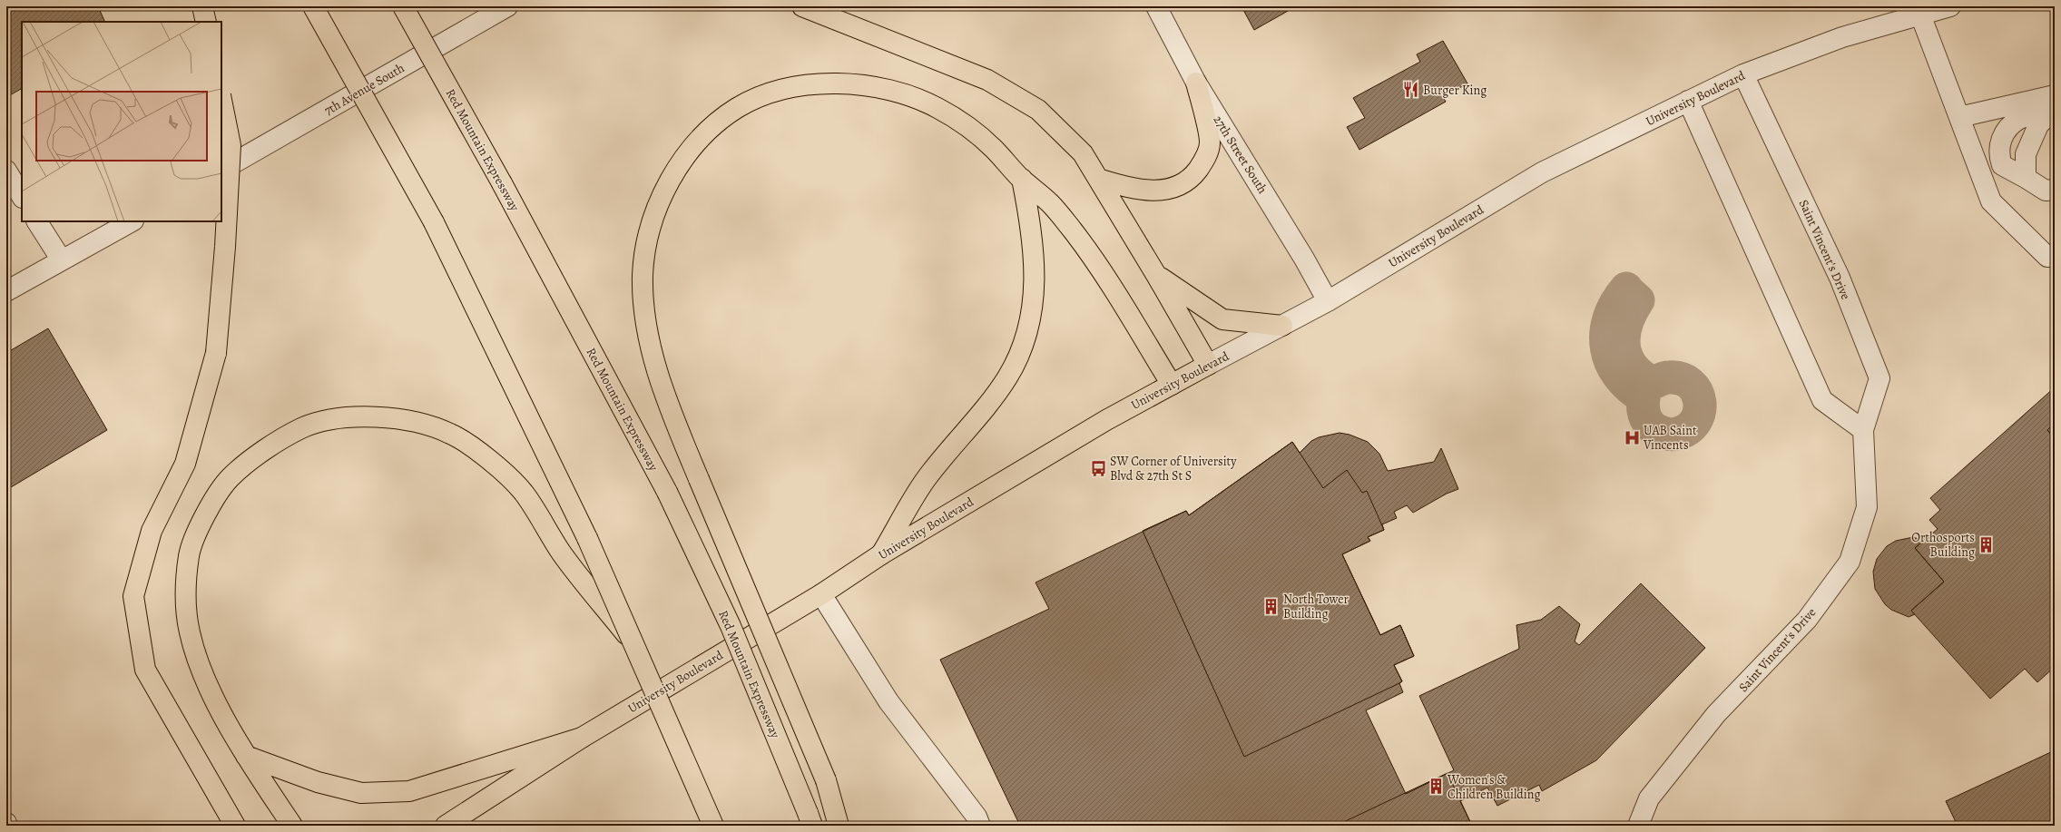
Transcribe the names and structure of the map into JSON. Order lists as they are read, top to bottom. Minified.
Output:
{"streets":{"main road":["University Boulevard","Red Mountain Expressway"],"street":["7th Avenue South","27th Street South","Saint Vincent's Drive"]},"crossings":[["University Boulevard","27th Street South"],["University Boulevard","Saint Vincent's Drive"]],"places":{"restaurant":["Burger King"],"hospital":["UAB Saint Vincents"],"bus stop":["SW Corner of University Blvd & 27th St S"],"building":["Orthosports Building","North Tower Building","Women's & Children Building"]}}
